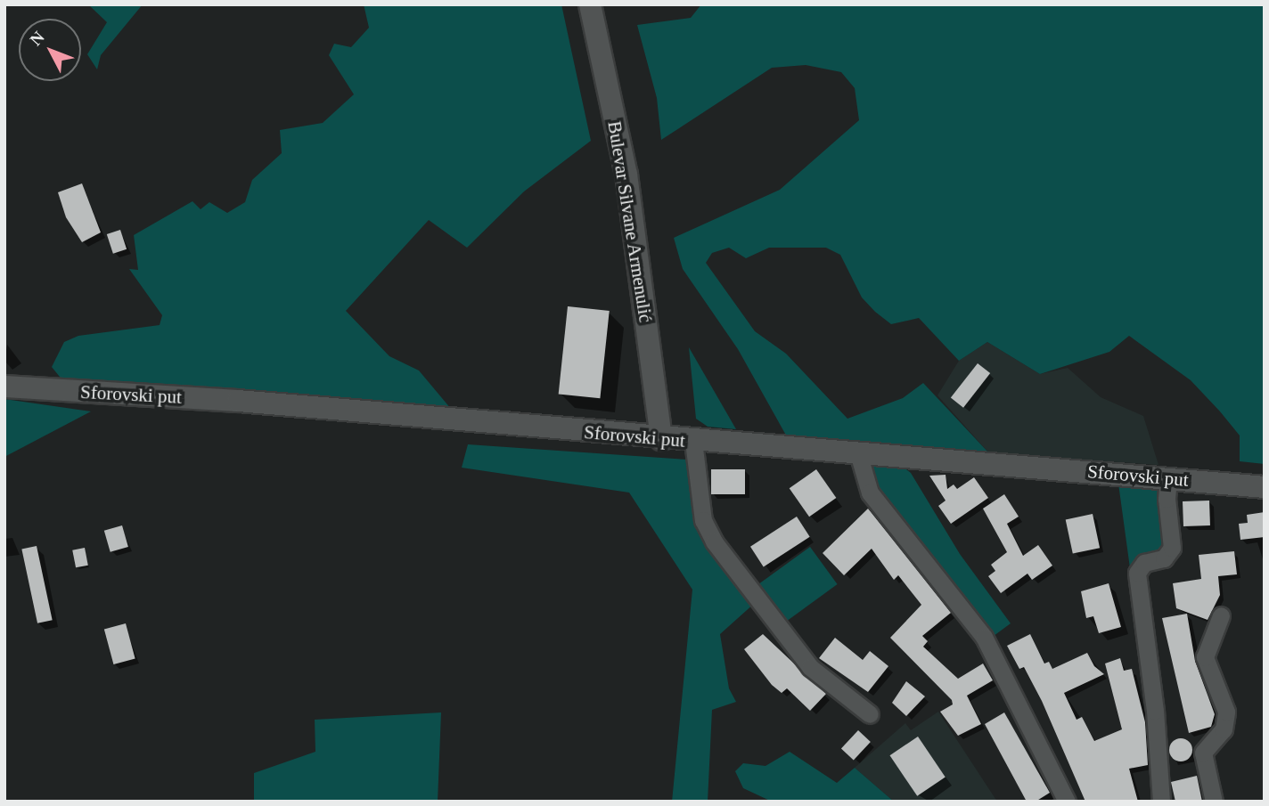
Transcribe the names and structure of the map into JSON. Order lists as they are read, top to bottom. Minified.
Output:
{"streets":{"street":["Bulevar Silvane Armenulić","Sforovski put"]},"crossings":[["Bulevar Silvane Armenulić","Sforovski put"]],"north":"top left"}
